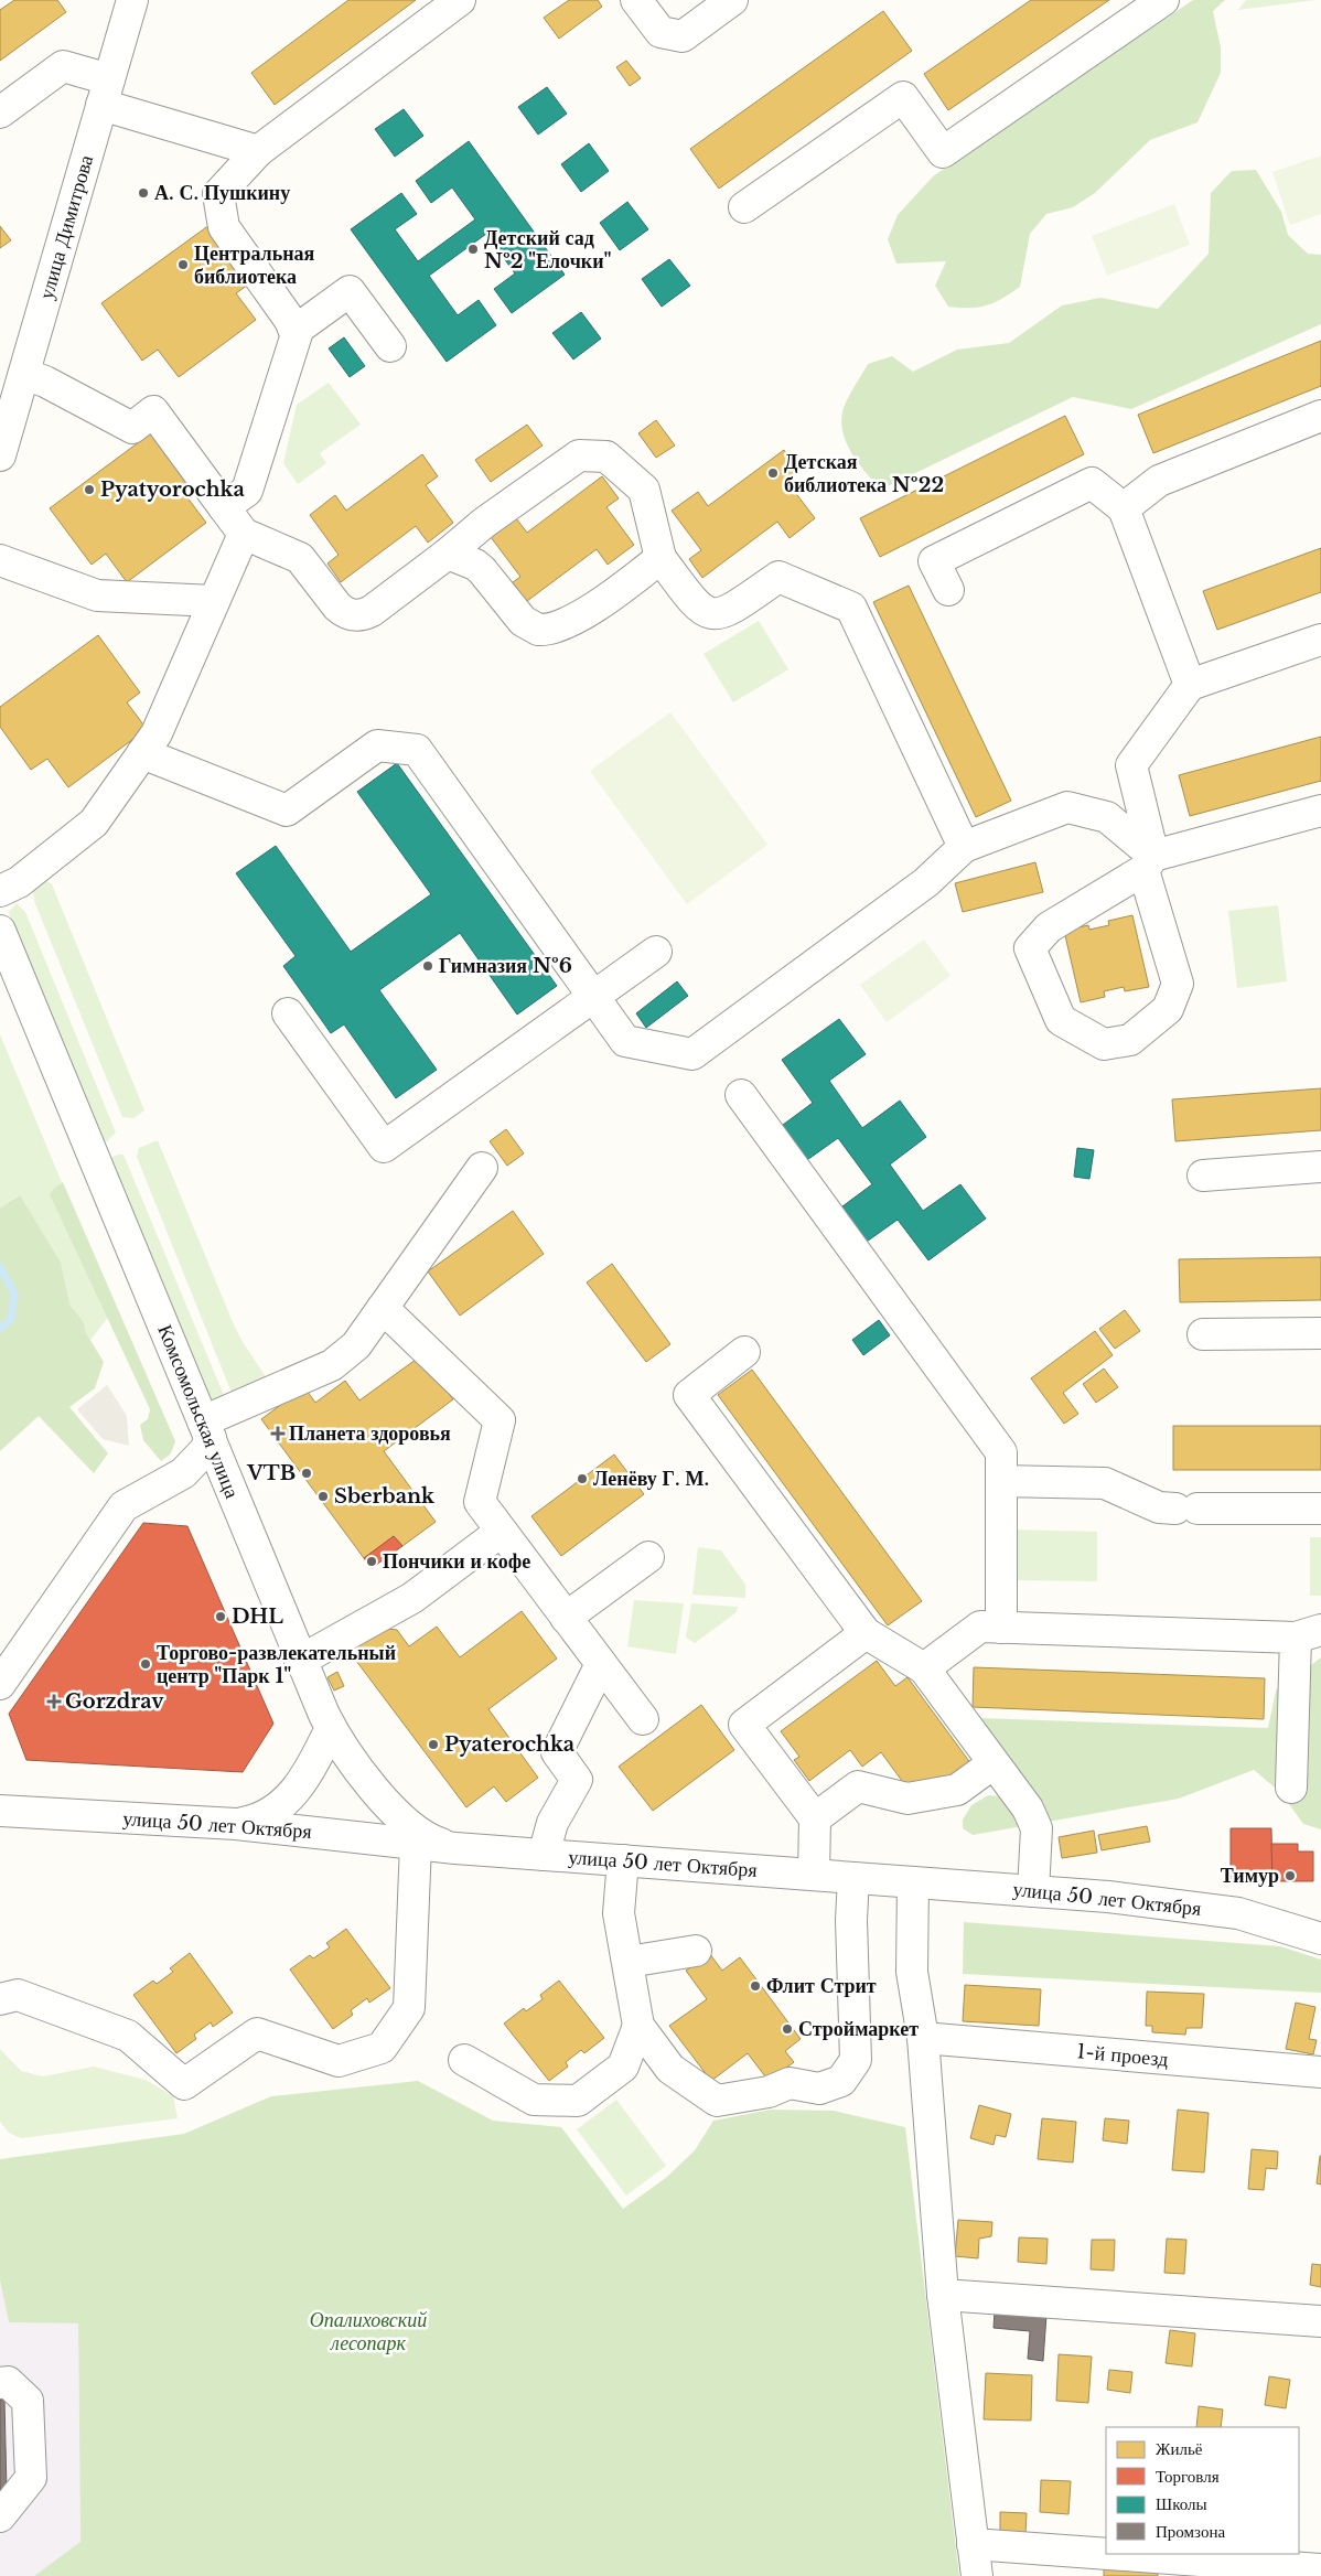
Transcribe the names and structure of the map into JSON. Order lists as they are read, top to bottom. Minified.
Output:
{"streets":{"street":["улица Димитрова","Комсомольская улица","улица 50 лет Октября","1-й проезд"]},"crossings":[["Комсомольская улица","улица 50 лет Октября"]],"parks":["Опалиховский лесопарк"],"places":{"other":["А. С. Пушкину","Детский сад №2 \"Елочки\"","Центральная библиотека","Детская библиотека №22","Pyatyorochka","Гимназия №6","VTB","Ленёву Г. М.","Sberbank","Пончики и кофе","DHL","Торгово-развлекательный центр \"Парк 1\"","Pyaterochka","Тимур","Флит Стрит","Строймаркет"],"health":["Планета здоровья","Gorzdrav"]},"legend":["Жильё","Торговля","Школы","Промзона"]}
